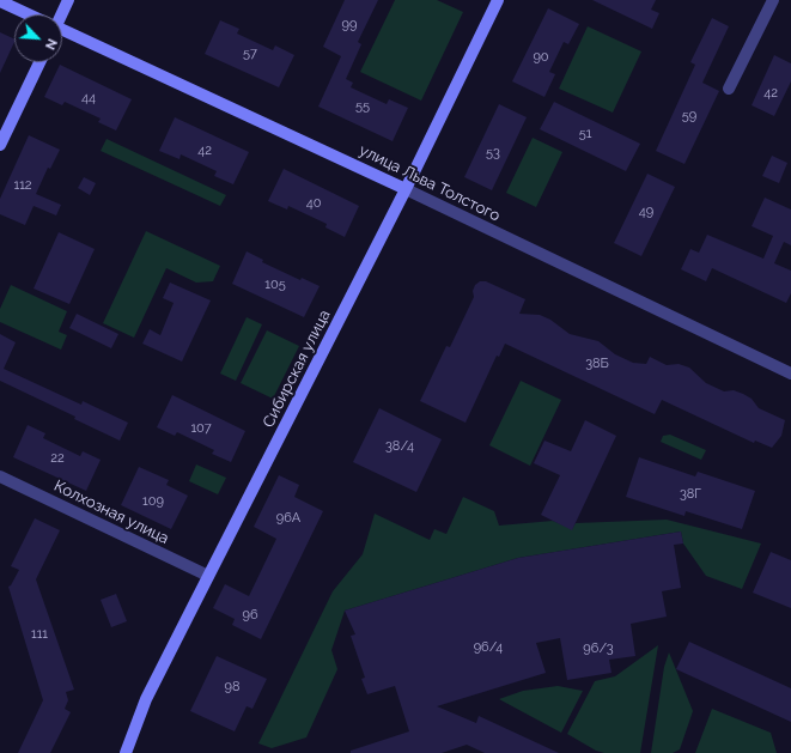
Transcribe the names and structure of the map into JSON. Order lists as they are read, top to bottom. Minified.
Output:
{"streets":{"main road":["улица Льва Толстого","Сибирская улица"],"street":["Колхозная улица"]},"crossings":[["улица Льва Толстого","Сибирская улица"],["Сибирская улица","Колхозная улица"]],"house_numbers":["99","57","90","42","44","55","59","51","42","53","112","40","49","105","38Б","107","38/4","22","38Г","109","96А","96","111","96/4","96/3","98"],"north":"bottom right"}
